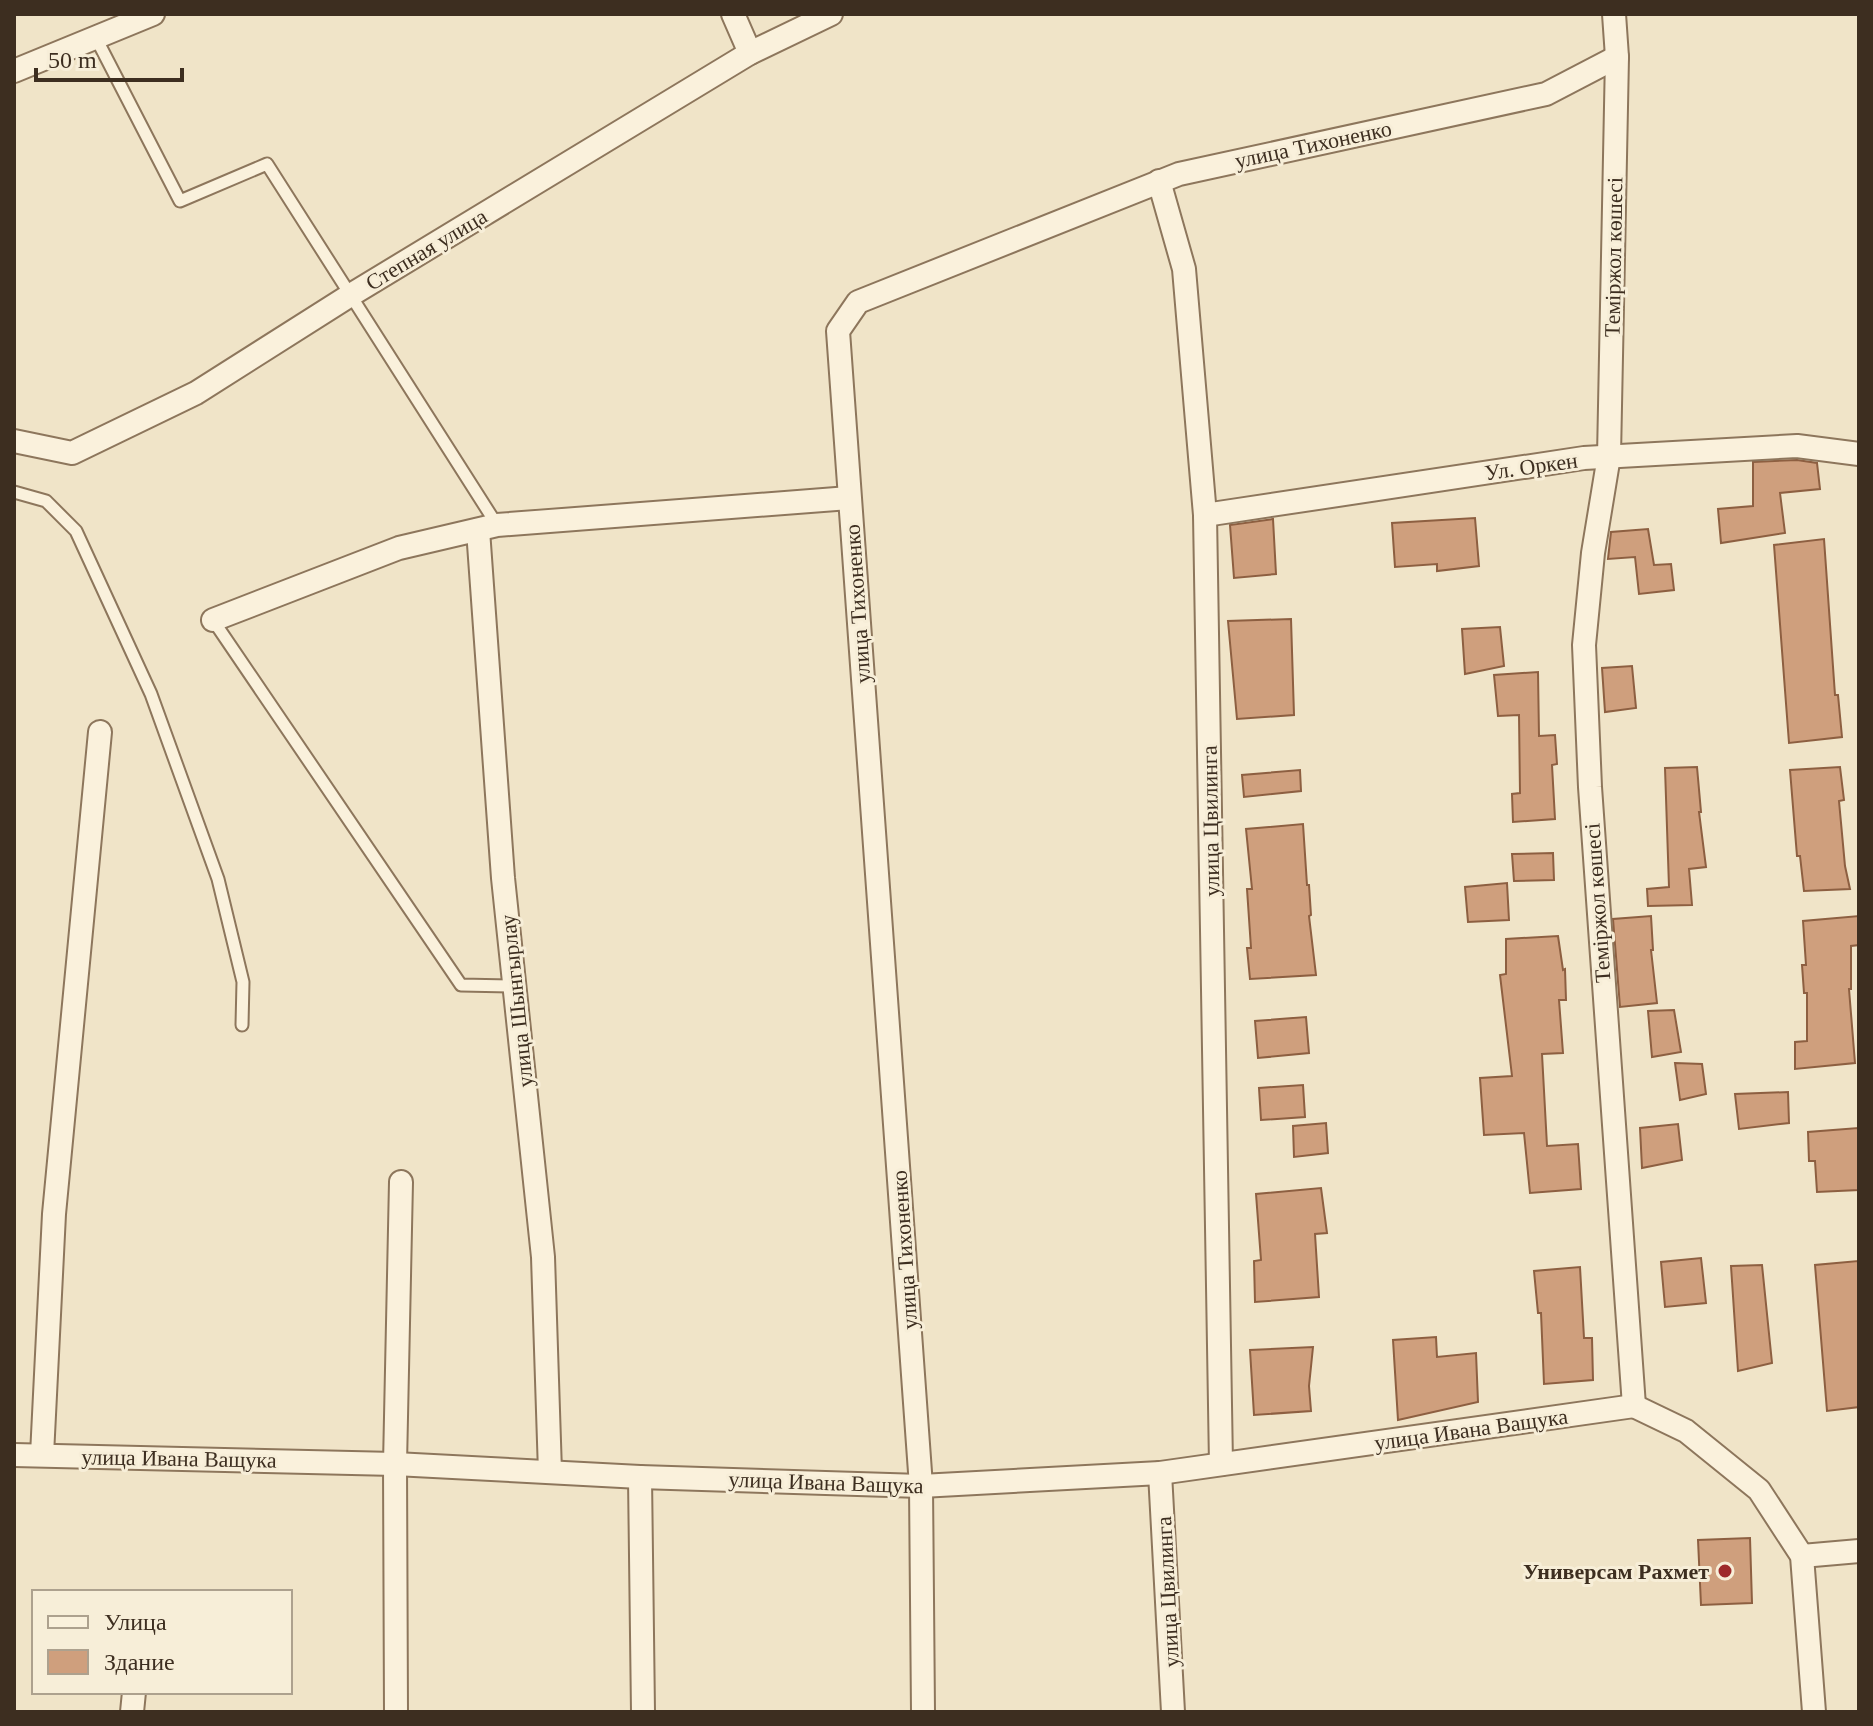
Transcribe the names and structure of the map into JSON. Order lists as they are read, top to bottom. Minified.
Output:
{"streets":{"street":["улица Тихоненко","Степная улица","Теміржол көшесі","Ул. Оркен","улица Цвилинга","улица Шынгырлау","улица Ивана Ващука"]},"crossings":[["улица Тихоненко","Теміржол көшесі"],["улица Тихоненко","улица Цвилинга"],["улица Тихоненко","улица Ивана Ващука"],["Теміржол көшесі","Ул. Оркен"],["Теміржол көшесі","улица Ивана Ващука"],["Ул. Оркен","улица Цвилинга"],["улица Цвилинга","улица Ивана Ващука"],["улица Шынгырлау","улица Ивана Ващука"]],"places":["Универсам Рахмет"],"legend":["Улица","Здание"],"scale_bar":"50 m"}
